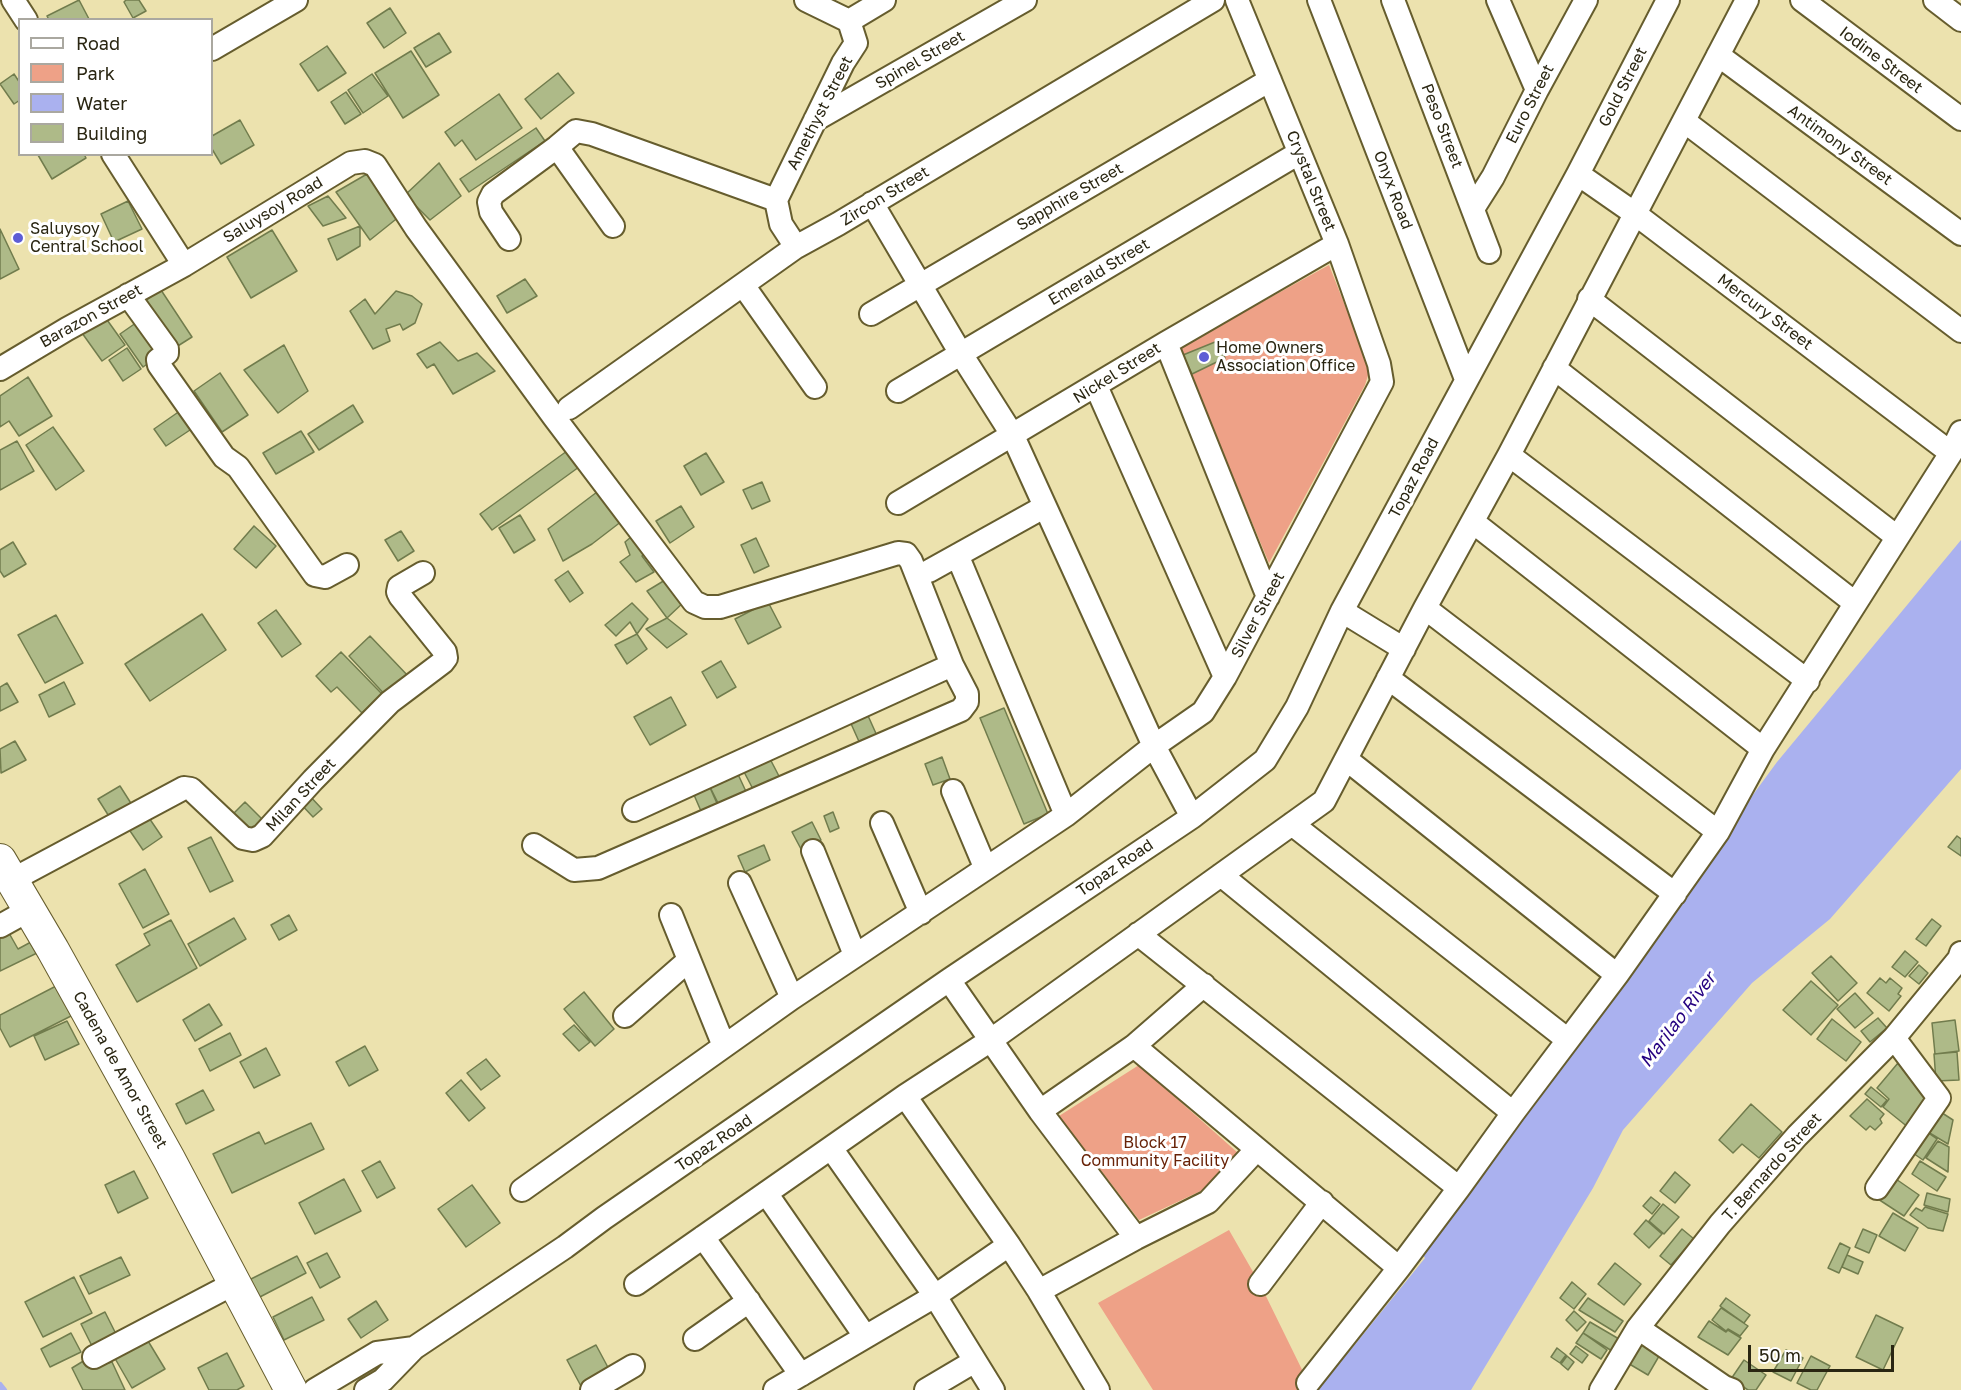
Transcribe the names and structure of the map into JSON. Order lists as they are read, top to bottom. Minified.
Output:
{"streets":{"main road":["Cadena de Amor Street"],"street":["Spinel Street","Iodine Street","Gold Street","Euro Street","Amethyst Street","Peso Street","Antimony Street","Crystal Street","Onyx Road","Zircon Street","Sapphire Street","Saluysoy Road","Emerald Street","Mercury Street","Barazon Street","Nickel Street","Topaz Road","Silver Street","Milan Street","T. Bernardo Street"]},"crossings":[["Spinel Street","Amethyst Street"],["Gold Street","Mercury Street"],["Gold Street","Topaz Road"],["Euro Street","Peso Street"],["Crystal Street","Sapphire Street"],["Crystal Street","Emerald Street"],["Crystal Street","Nickel Street"],["Crystal Street","Silver Street"],["Onyx Road","Topaz Road"],["Saluysoy Road","Barazon Street"],["Mercury Street","Topaz Road"],["Milan Street","Cadena de Amor Street"]],"water":["Marilao River"],"parks":["Block 17 Community Facility"],"places":["Saluysoy Central School","Home Owners Association Office"],"legend":["Road","Park","Water","Building"],"scale_bar":"50 m"}
